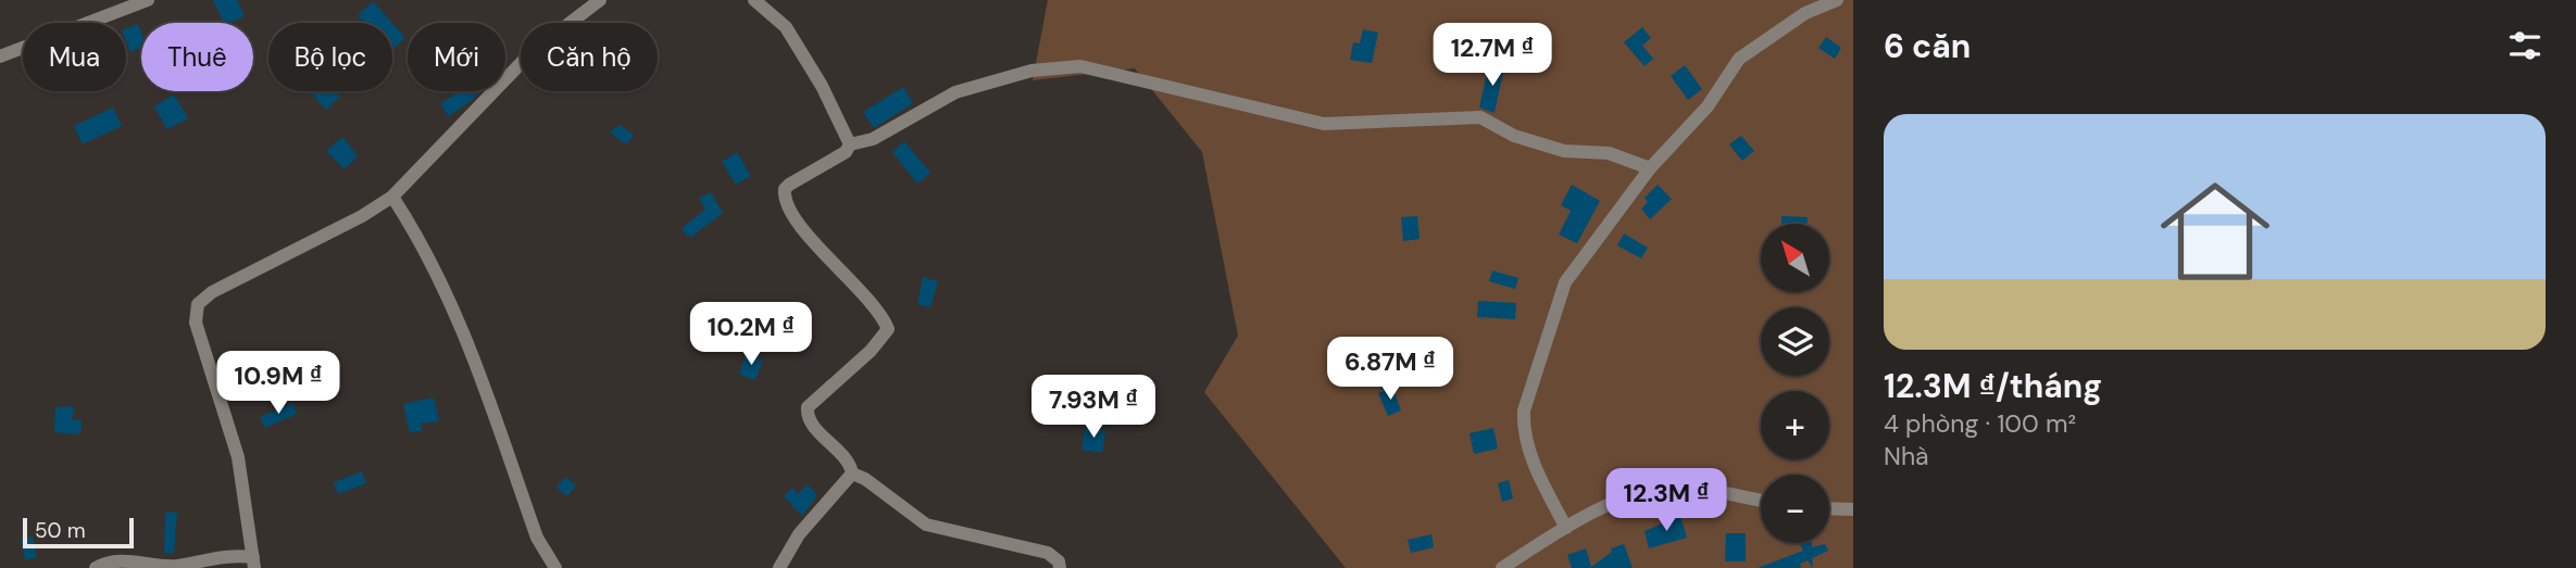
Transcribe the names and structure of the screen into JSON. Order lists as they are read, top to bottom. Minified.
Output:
{"scale_bar":"50 m","north":"top left","page":{"heading":"6 căn","price":["12.7M ₫","10.2M ₫","6.87M ₫","10.9M ₫","7.93M ₫","12.3M ₫"],"chip":["Mua","Thuê","Bộ lọc","Mới","Căn hộ"],"list":[{"name":"12.3M ₫/tháng","note":"4 phòng · 100 m² · Nhà"}],"map_buttons":["+","−"],"scale":"50 m"}}
